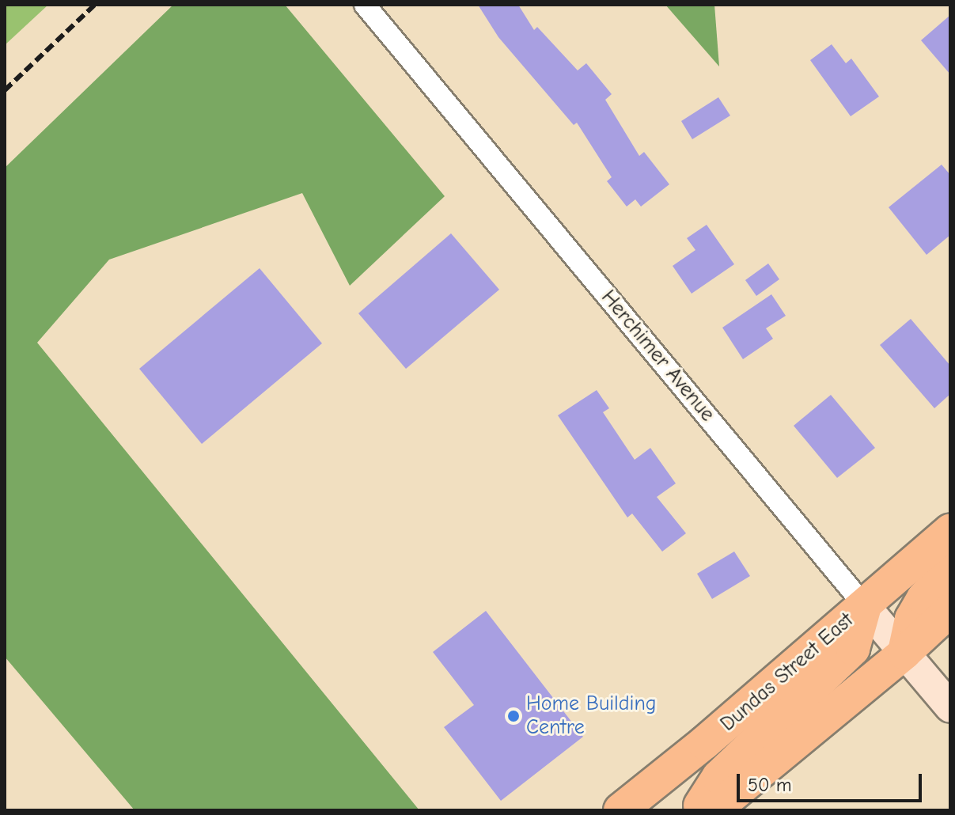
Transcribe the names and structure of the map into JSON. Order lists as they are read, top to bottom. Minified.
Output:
{"streets":{"main road":["Dundas Street East"],"street":["Herchimer Avenue"]},"crossings":[["Herchimer Avenue","Dundas Street East"]],"places":["Home Building Centre"],"scale_bar":"50 m"}
